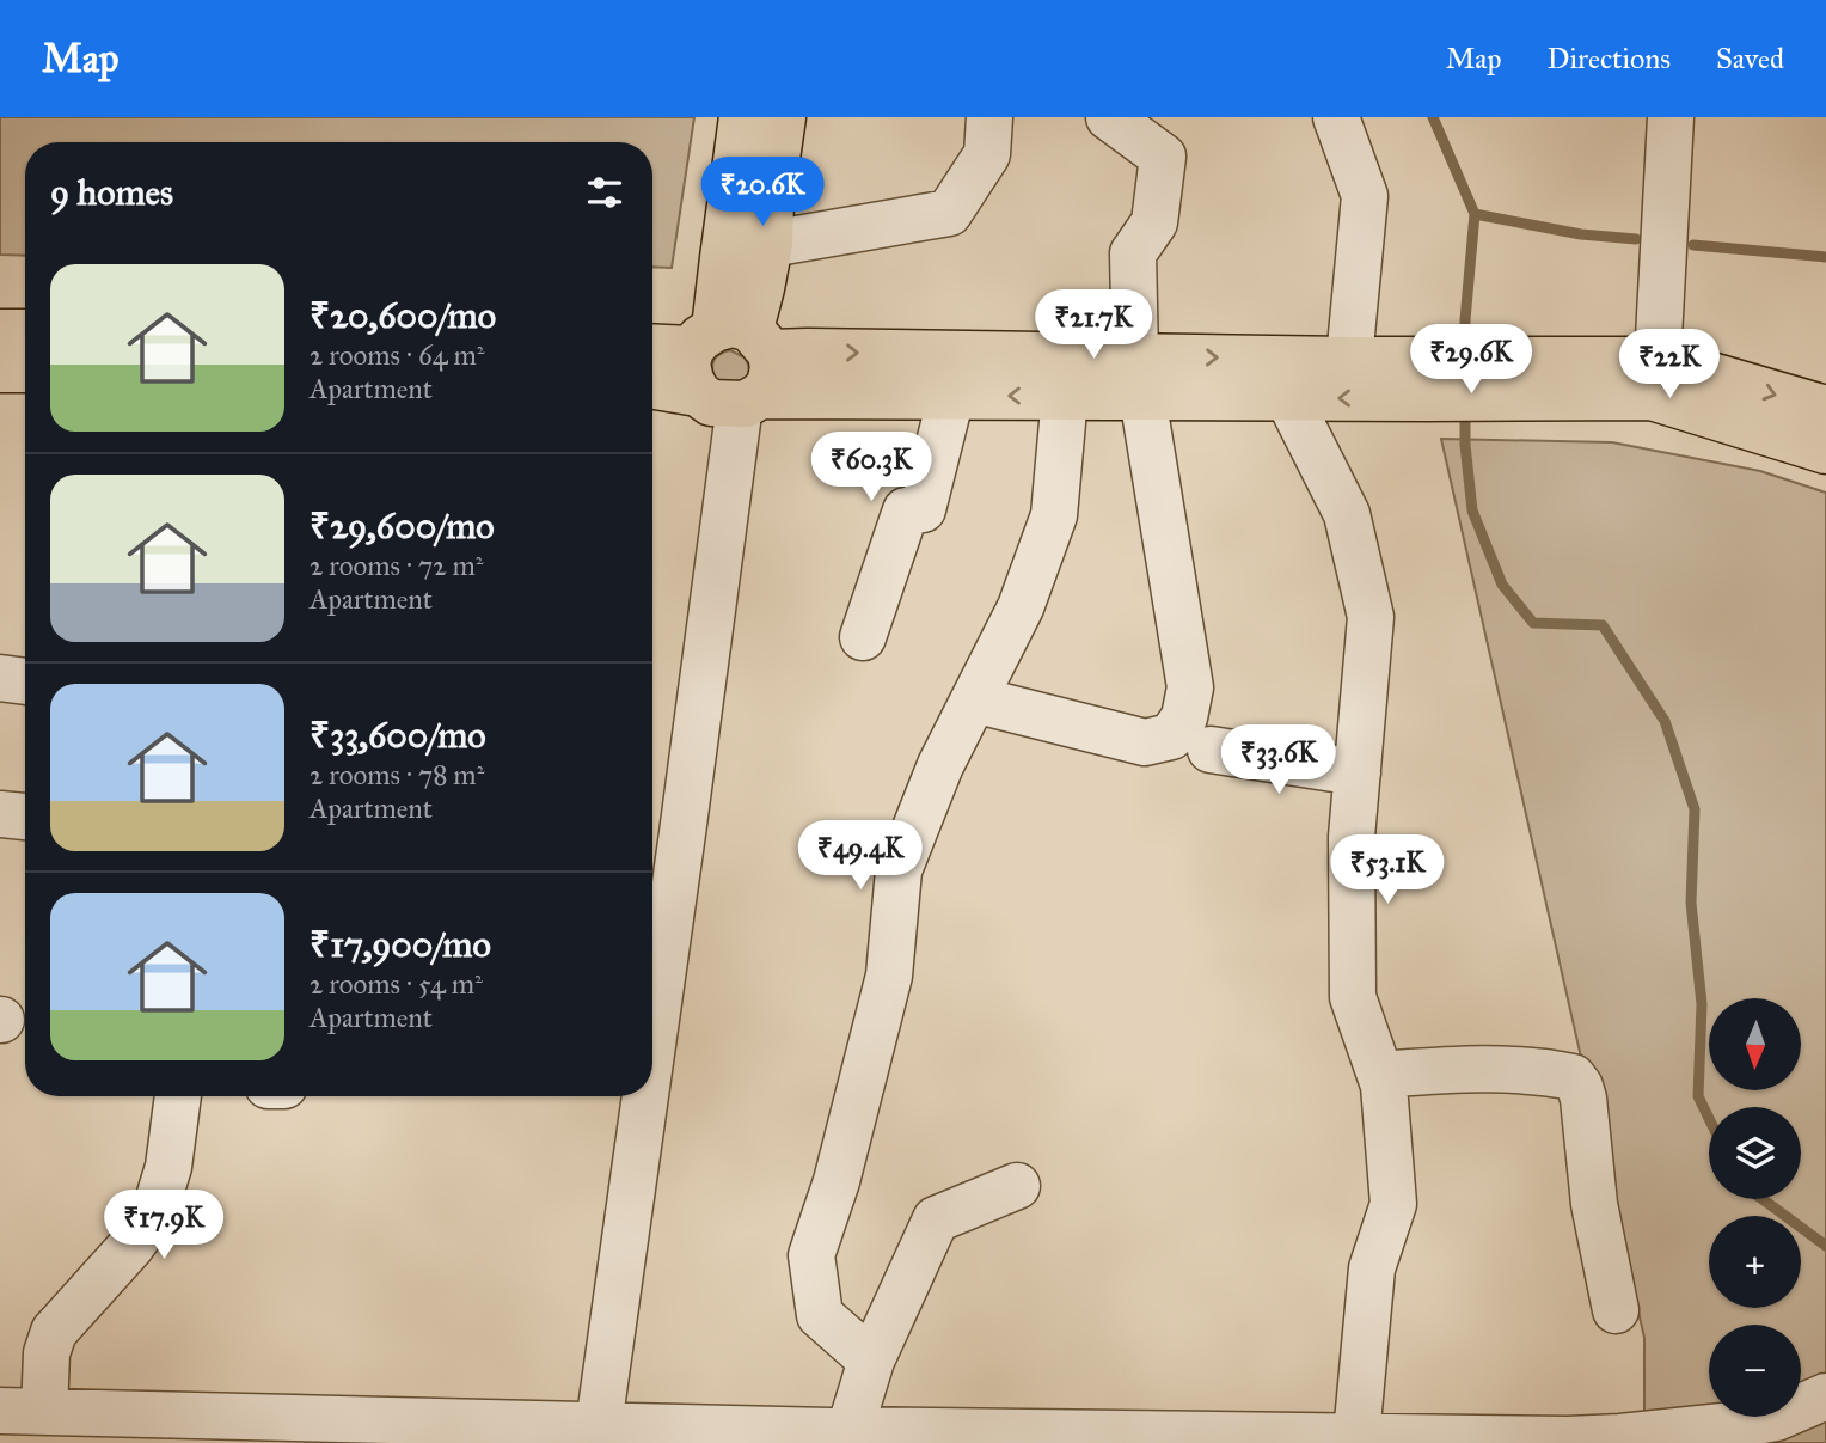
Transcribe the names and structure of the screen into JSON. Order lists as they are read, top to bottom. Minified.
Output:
{"north":"bottom","page":{"header":"Map","nav":["Map","Directions","Saved"],"heading":"9 homes","price":["₹20.6K","₹21.7K","₹29.6K","₹22K","₹60.3K","₹33.6K","₹49.4K","₹53.1K","₹17.9K"],"list":[{"name":"₹20,600/mo","note":"2 rooms · 64 m² · Apartment"},{"name":"₹29,600/mo","note":"2 rooms · 72 m² · Apartment"},{"name":"₹33,600/mo","note":"2 rooms · 78 m² · Apartment"},{"name":"₹17,900/mo","note":"2 rooms · 54 m² · Apartment"}],"map_buttons":["+","−"]}}
